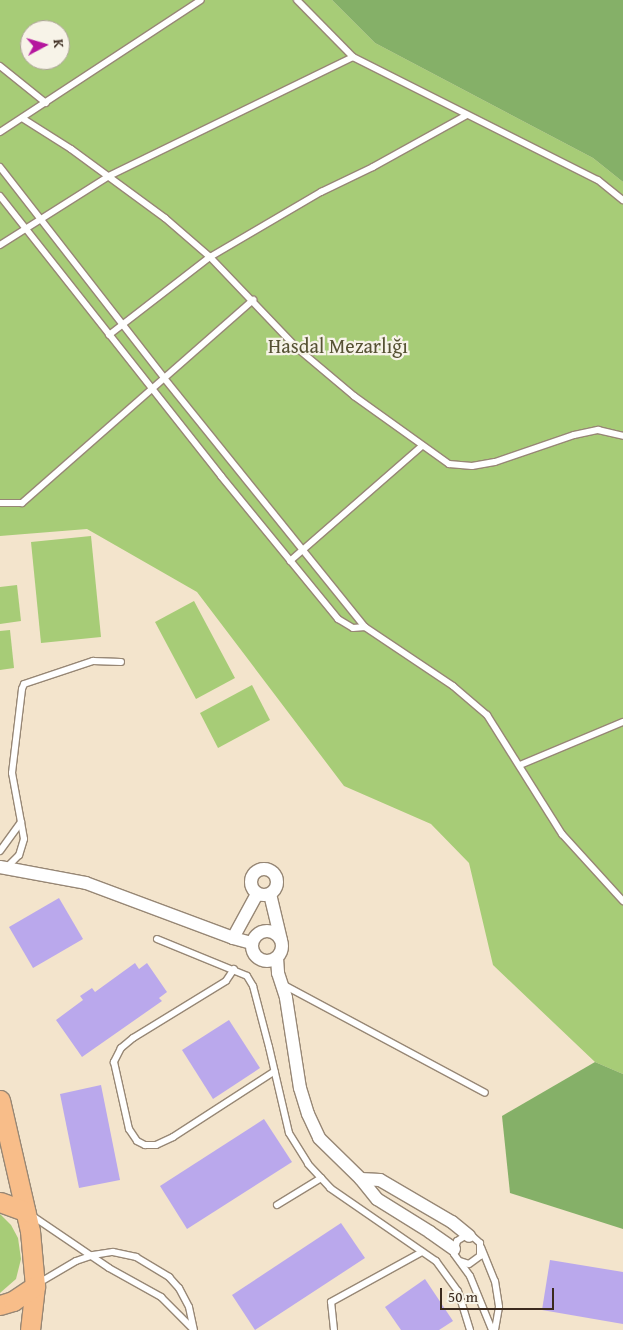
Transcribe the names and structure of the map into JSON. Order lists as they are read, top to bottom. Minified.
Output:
{"parks":["Hasdal Mezarlığı"],"scale_bar":"50 m","north":"right"}
